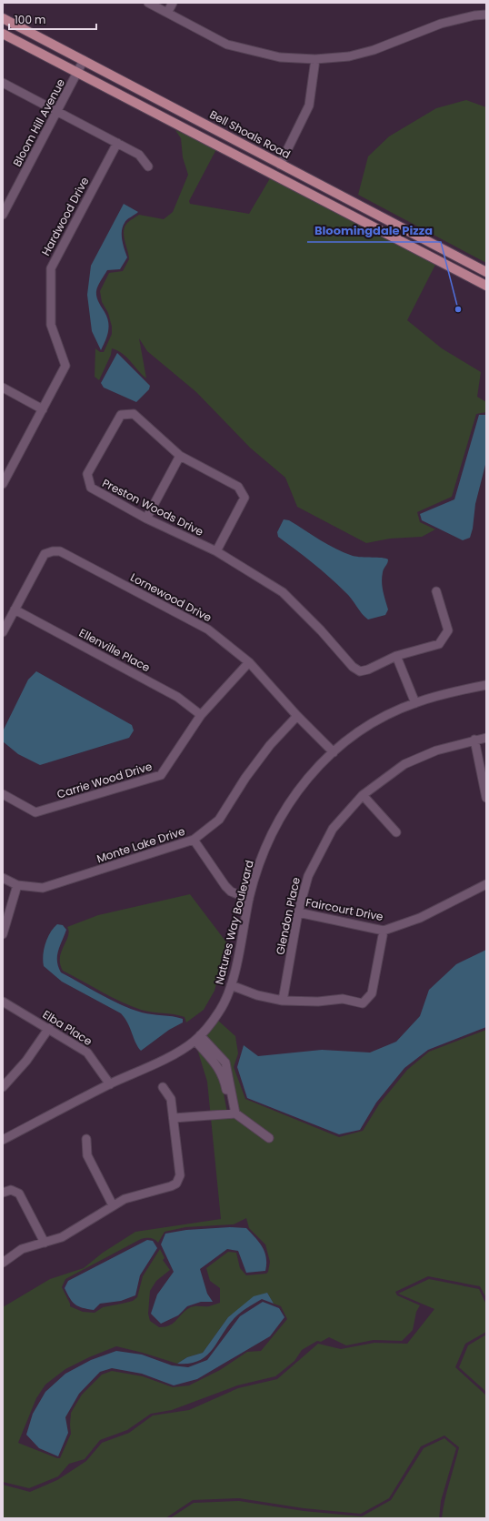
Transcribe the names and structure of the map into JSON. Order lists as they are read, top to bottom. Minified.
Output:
{"streets":{"main road":["Bell Shoals Road"],"street":["Bloom Hill Avenue","Hardwood Drive","Preston Woods Drive","Lornewood Drive","Ellenville Place","Carrie Wood Drive","Monte Lake Drive","Faircourt Drive","Glendon Place","Natures Way Boulevard","Elba Place"]},"crossings":[["Bloom Hill Avenue","Bell Shoals Road"],["Lornewood Drive","Ellenville Place"],["Lornewood Drive","Carrie Wood Drive"],["Lornewood Drive","Monte Lake Drive"],["Lornewood Drive","Natures Way Boulevard"],["Ellenville Place","Carrie Wood Drive"],["Faircourt Drive","Glendon Place"],["Natures Way Boulevard","Elba Place"]],"places":["Bloomingdale Pizza"],"scale_bar":"100 m"}
